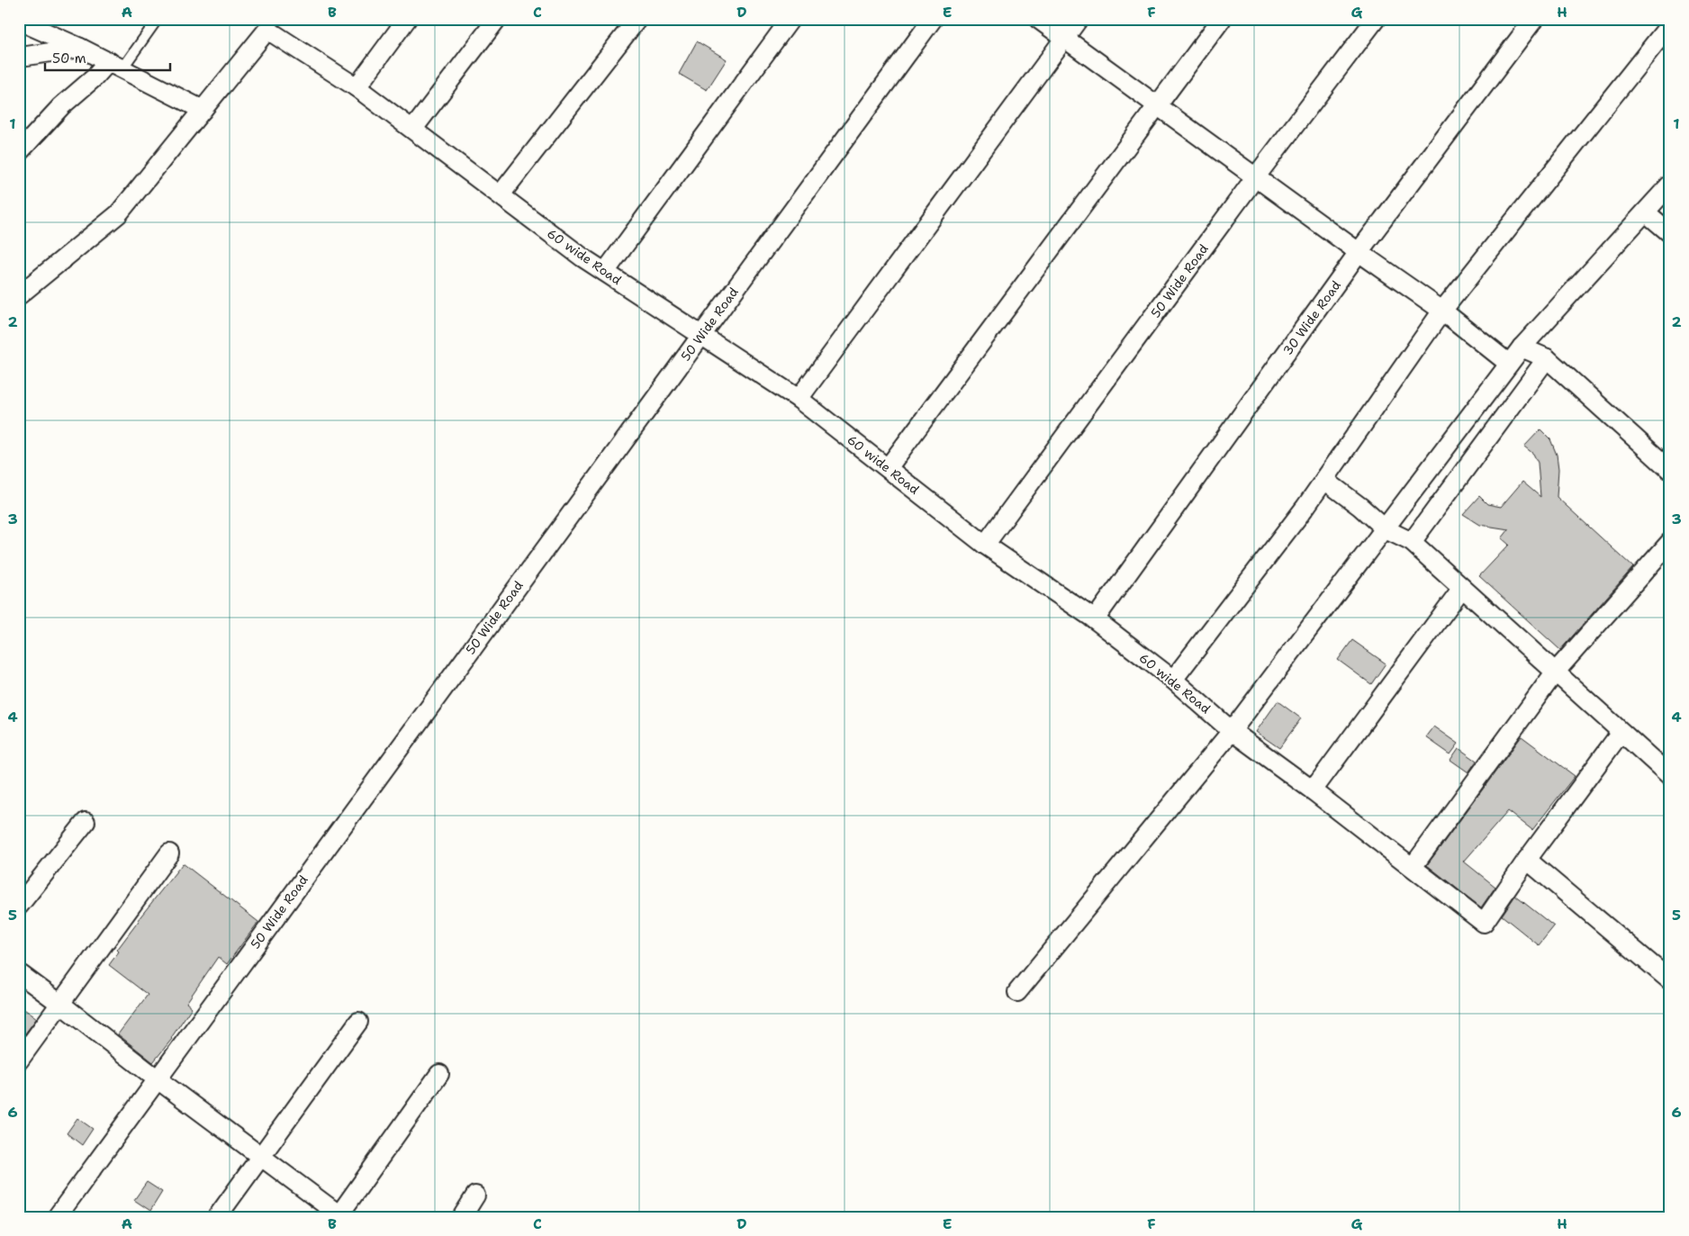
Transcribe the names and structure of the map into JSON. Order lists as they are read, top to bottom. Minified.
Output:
{"streets":{"street":["60 wide Road","50 Wide Road","30 Wide Road"]},"crossings":[["60 wide Road","50 Wide Road"],["60 wide Road","30 Wide Road"]],"scale_bar":"50 m","grid":{"columns":["A","B","C","D","E","F","G","H"],"rows":["1","2","3","4","5","6"]}}
